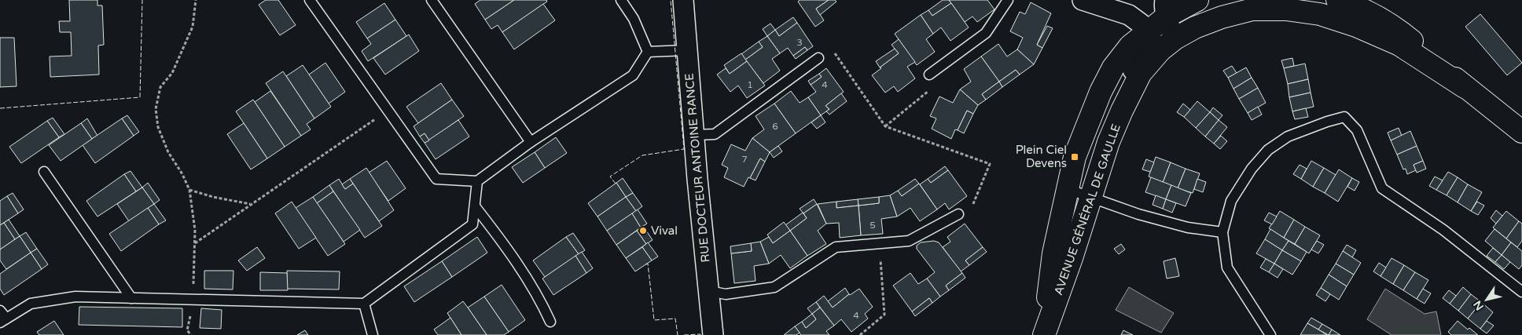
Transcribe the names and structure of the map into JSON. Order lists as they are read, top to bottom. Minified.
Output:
{"streets":{"main road":["AVENUE GÉNÉRAL DE GAULLE"],"street":["RUE DOCTEUR ANTOINE RANCE"]},"places":{"transit":["Plein Ciel Devens"],"other":["Vival"]},"house_numbers":["3","1","4","6","7","5","4"],"north":"bottom left"}
